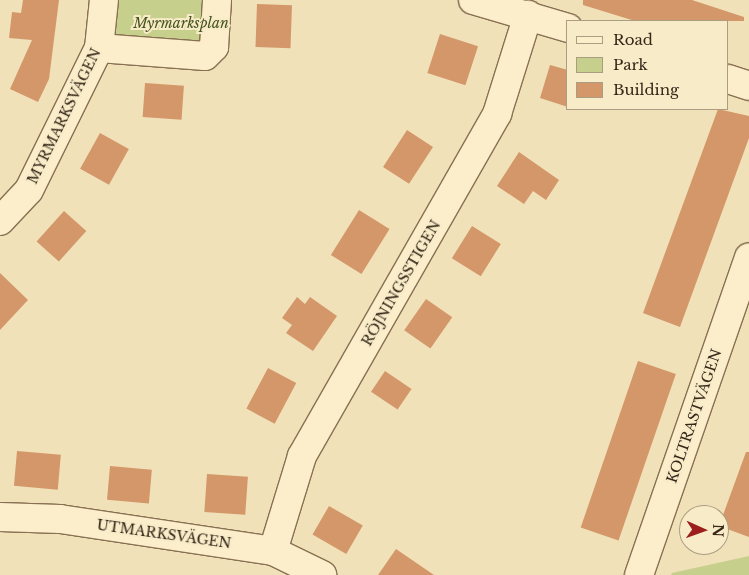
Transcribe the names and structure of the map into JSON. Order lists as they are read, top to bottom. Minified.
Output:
{"streets":{"street":["MYRMARKSVÄGEN","RÖJNINGSSTIGEN","KOLTRASTVÄGEN","UTMARKSVÄGEN"]},"crossings":[["RÖJNINGSSTIGEN","UTMARKSVÄGEN"]],"parks":["Myrmarksplan"],"legend":["Road","Park","Building"],"north":"right"}
